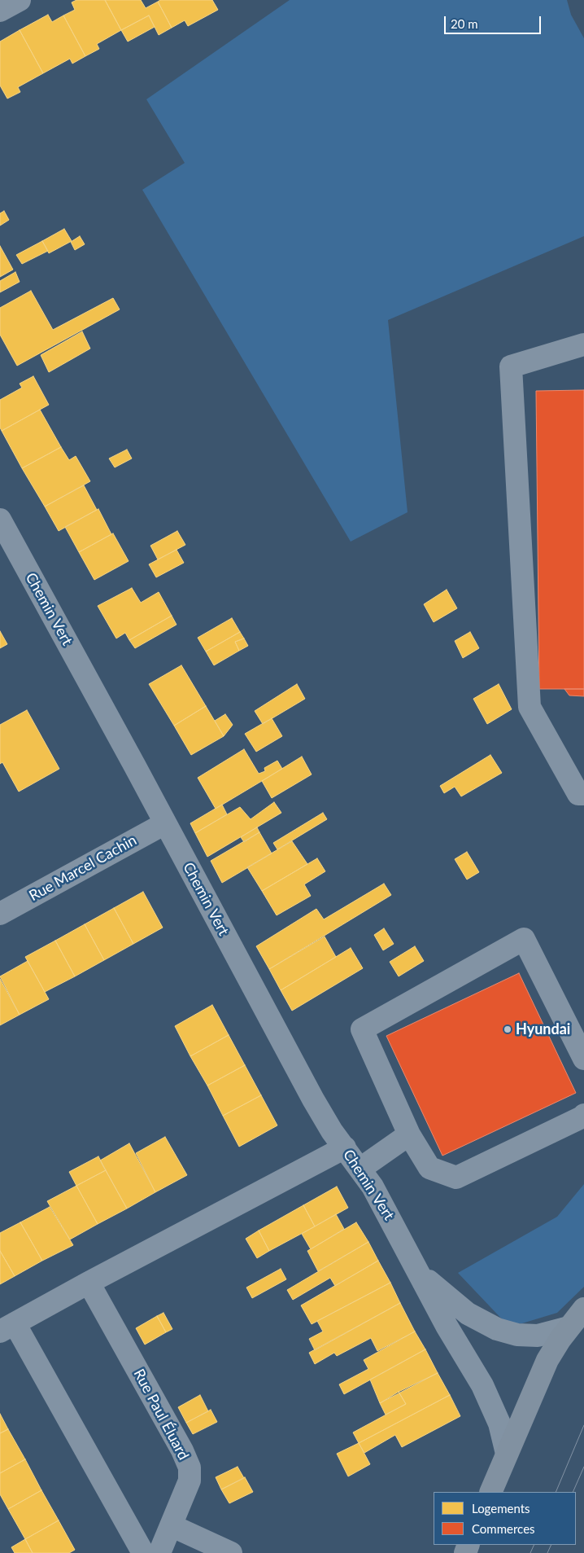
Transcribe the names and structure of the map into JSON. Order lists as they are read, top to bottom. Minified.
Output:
{"streets":{"street":["Chemin Vert","Rue Marcel Cachin","Rue Paul Éluard"]},"crossings":[["Chemin Vert","Rue Marcel Cachin"]],"places":["Hyundai"],"legend":["Logements","Commerces"],"scale_bar":"20 m"}
